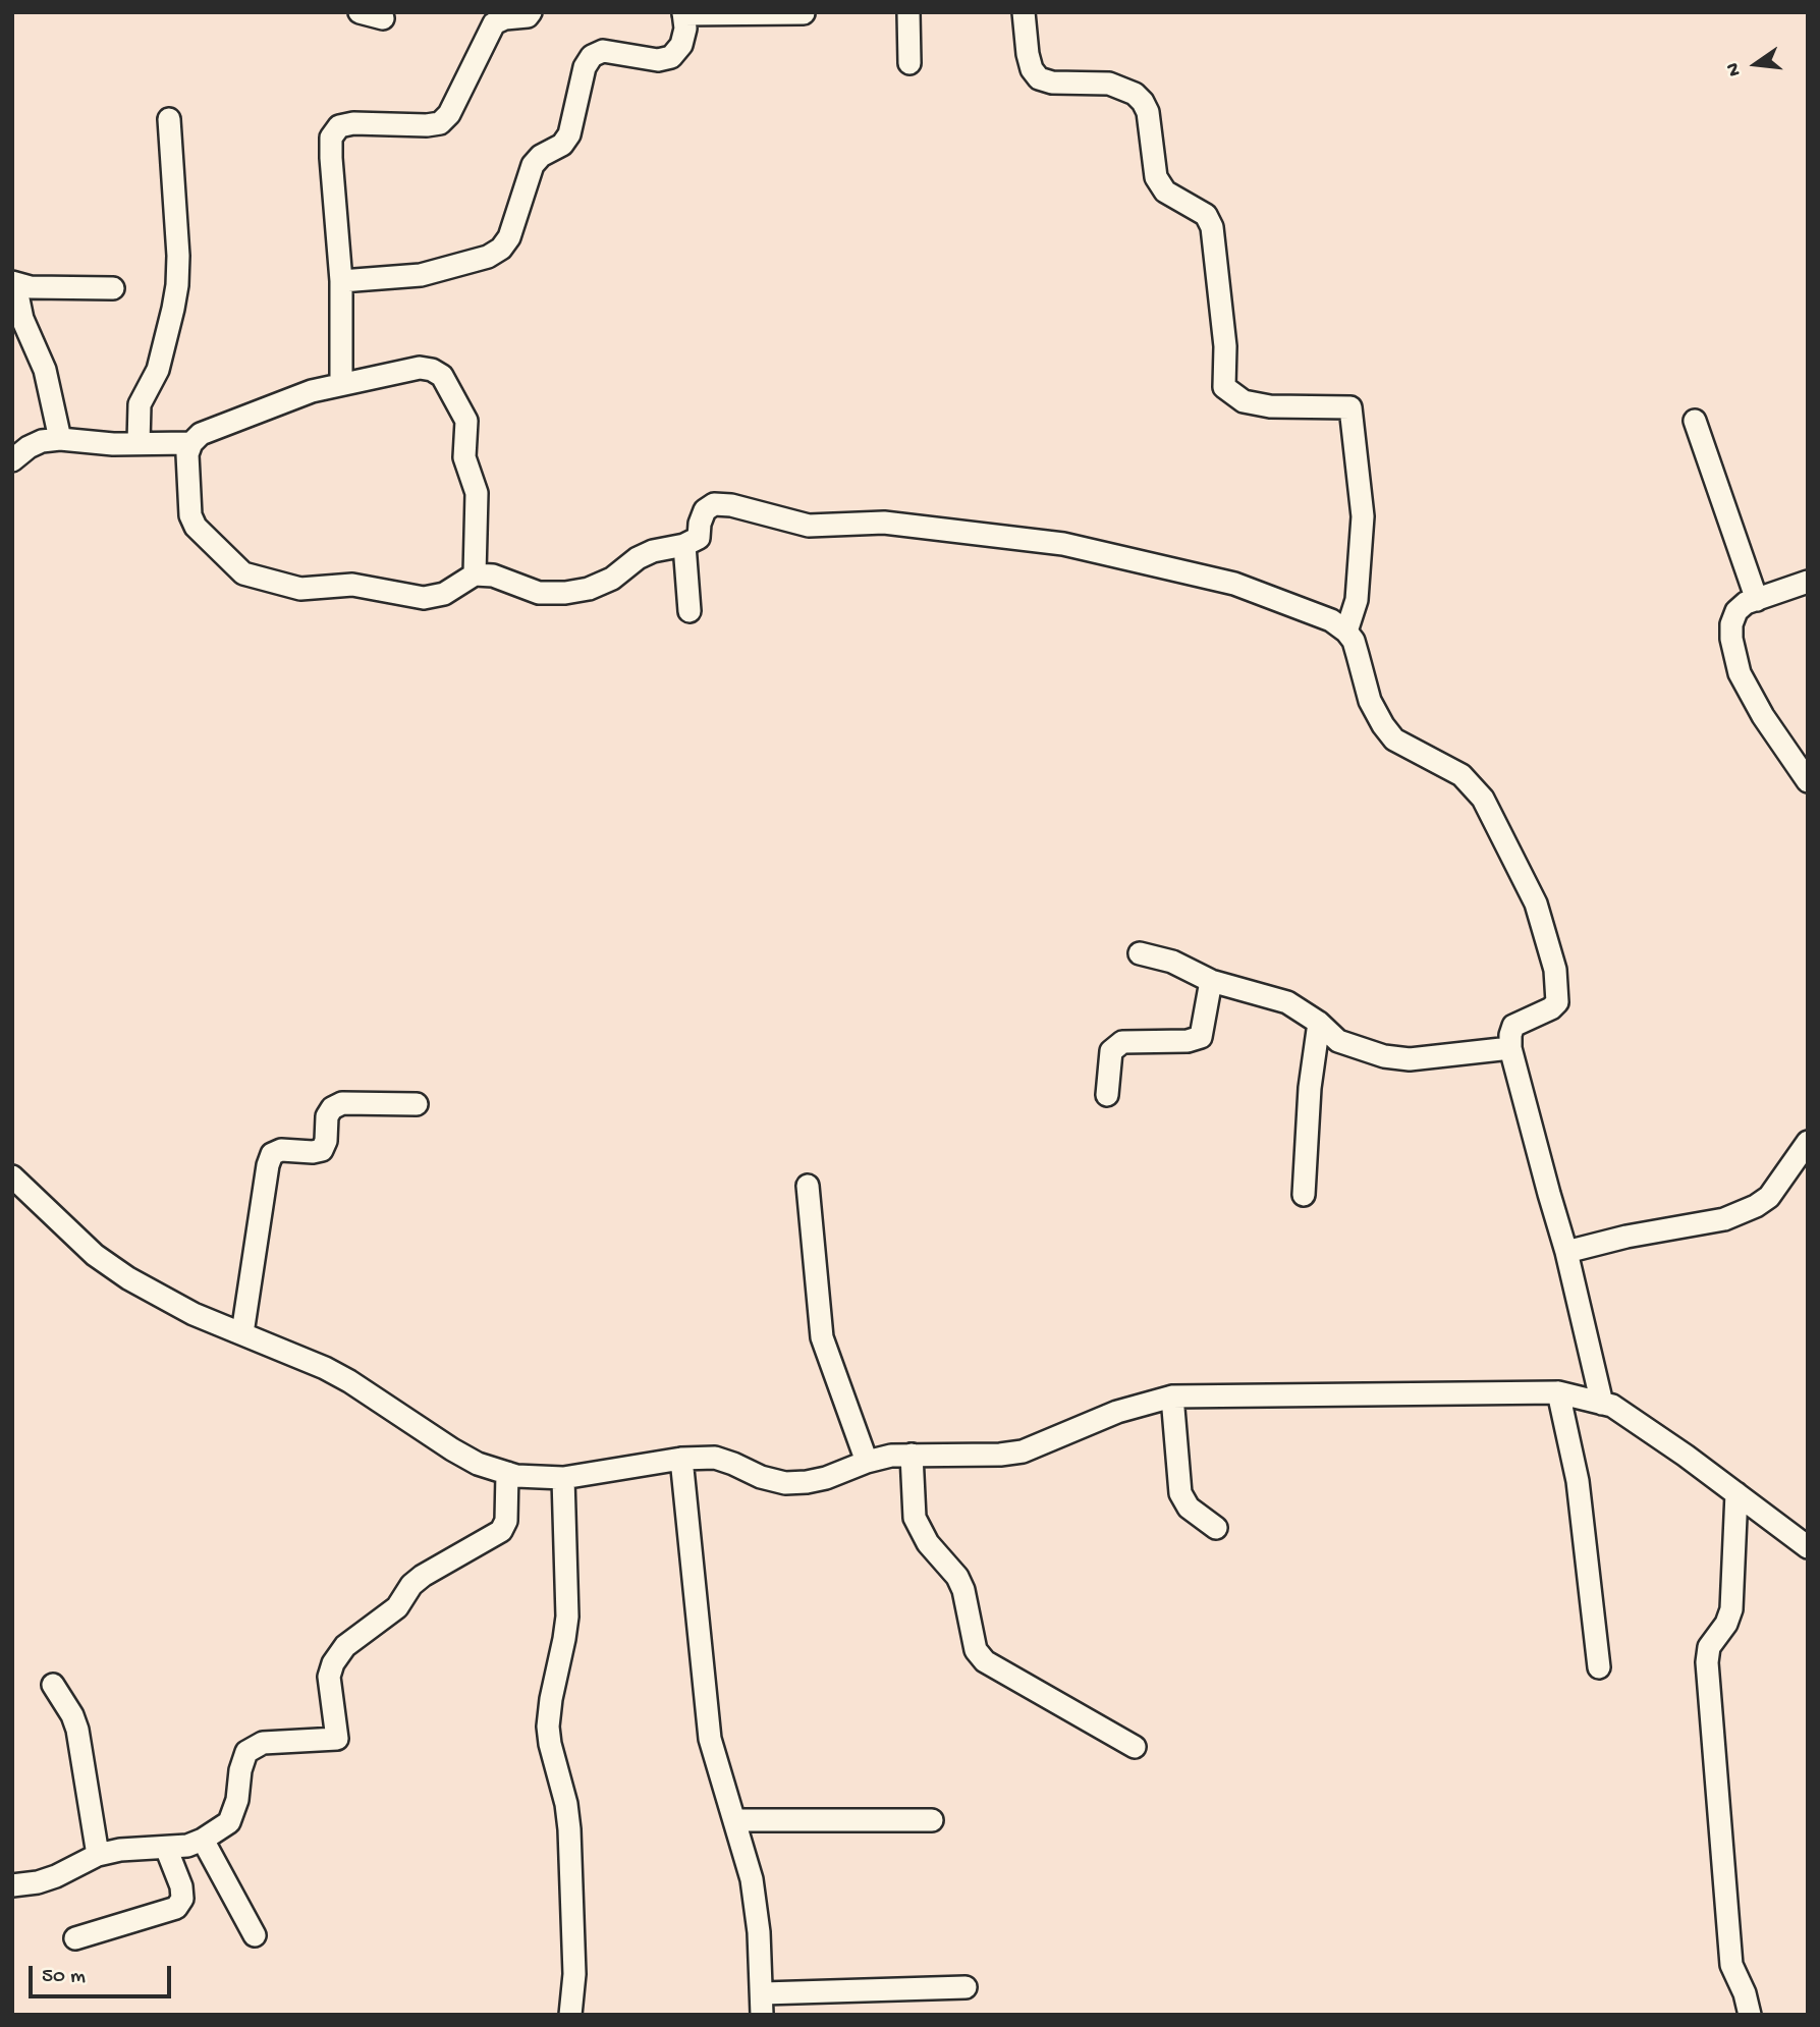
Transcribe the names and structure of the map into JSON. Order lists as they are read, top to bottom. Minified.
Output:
{"scale_bar":"50 m","north":"left"}
